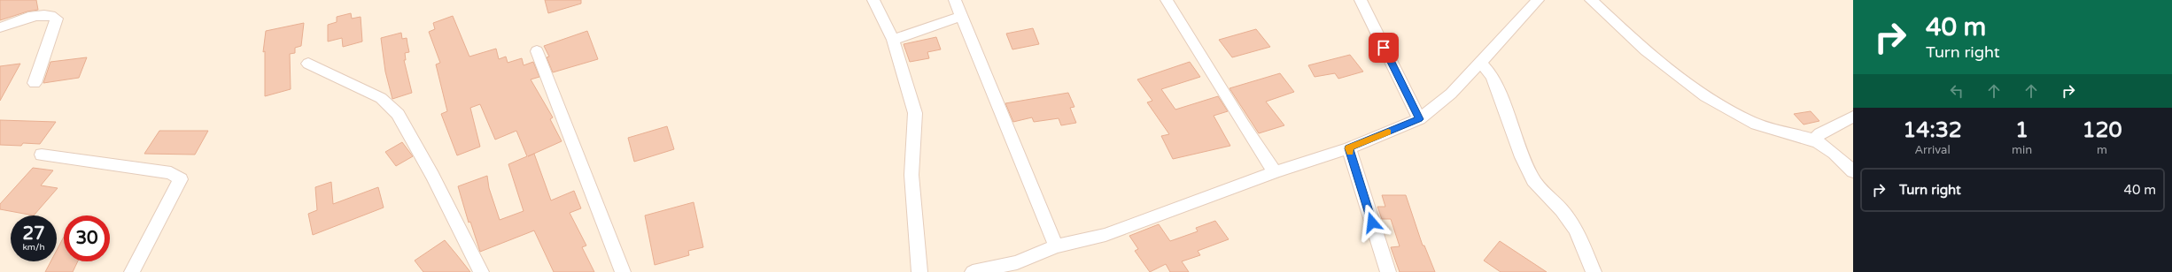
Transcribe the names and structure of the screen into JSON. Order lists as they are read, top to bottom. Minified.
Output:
{"page":{"turn":["40 m","Turn right"],"eta":["14:32","Arrival","1","min","120","m"],"list":[{"name":"Turn right","value":"40 m"}],"speed":"27 km/h","limit":"30"}}
